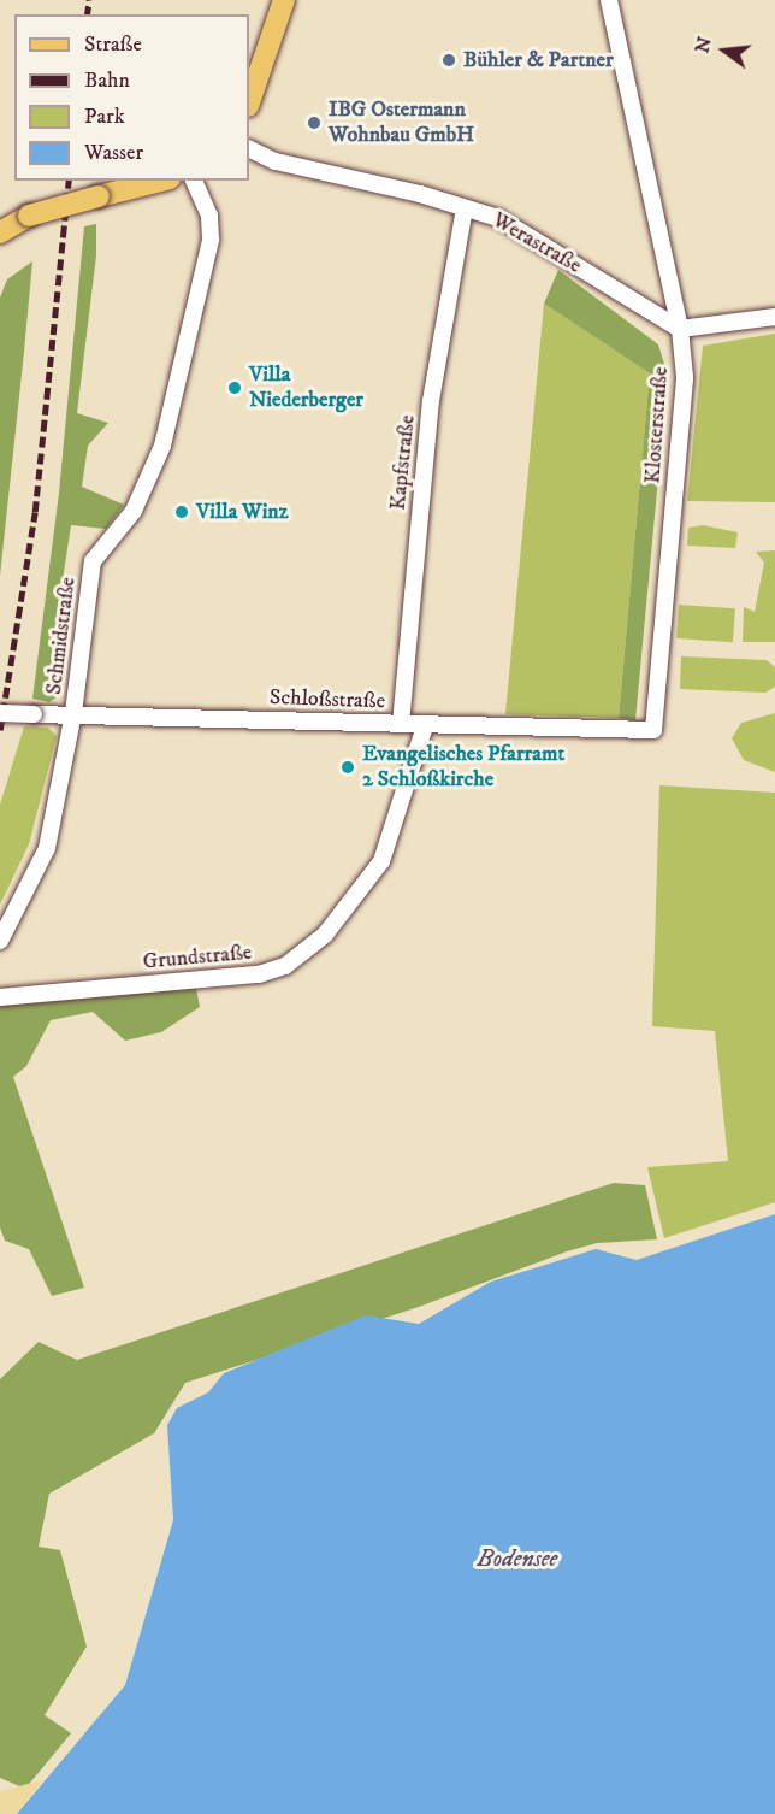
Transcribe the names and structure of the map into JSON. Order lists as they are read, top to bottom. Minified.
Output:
{"streets":{"street":["Werastraße","Klosterstraße","Kapfstraße","Schmidstraße","Schloßstraße","Grundstraße"]},"crossings":[["Werastraße","Klosterstraße"],["Werastraße","Kapfstraße"],["Klosterstraße","Schloßstraße"],["Kapfstraße","Schloßstraße"],["Schmidstraße","Schloßstraße"],["Schloßstraße","Grundstraße"]],"water":["Bodensee"],"places":["Bühler & Partner","IBG Ostermann Wohnbau GmbH","Villa Niederberger","Villa Winz","Evangelisches Pfarramt 2 Schloßkirche"],"legend":["Straße","Bahn","Park","Wasser"],"north":"left"}
